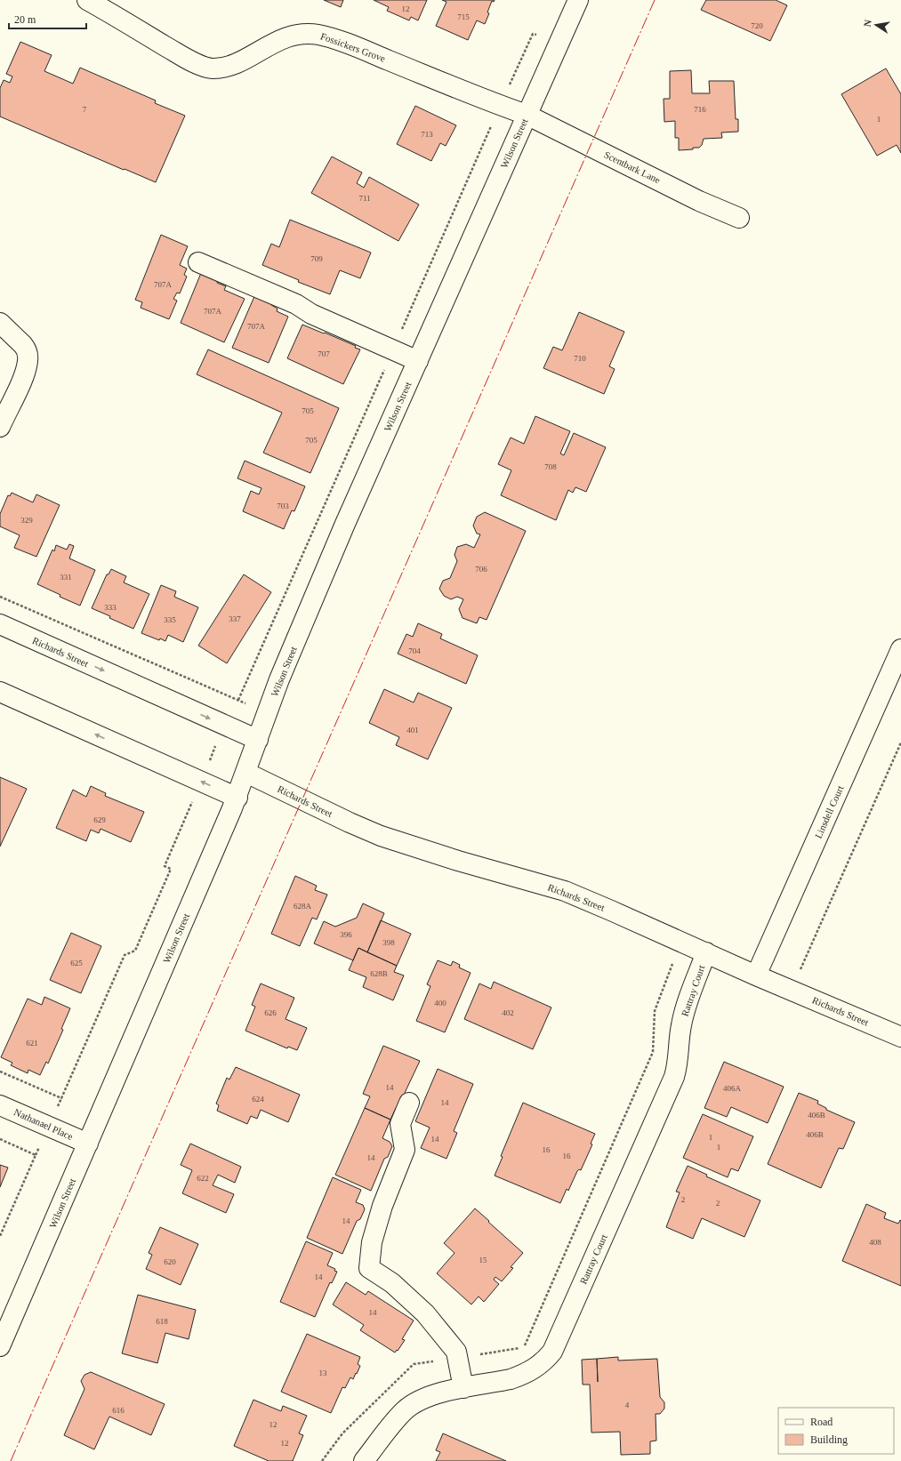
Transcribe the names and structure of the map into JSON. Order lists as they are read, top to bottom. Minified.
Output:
{"streets":{"street":["Fossickers Grove","Wilson Street","Scentbark Lane","Richards Street","Linsdell Court","Rattray Court","Nathanael Place"]},"crossings":[["Fossickers Grove","Wilson Street"],["Fossickers Grove","Scentbark Lane"],["Wilson Street","Scentbark Lane"],["Wilson Street","Richards Street"],["Wilson Street","Nathanael Place"],["Richards Street","Linsdell Court"],["Richards Street","Rattray Court"]],"house_numbers":["12","715","720","7","716","1","713","711","709","707A","707A","707A","707","710","705","705","708","703","329","706","331","333","337","335","704","401","629","628A","396","398","625","628B","400","626","402","621","14","406A","624","14","406B","406B","1","14","1","16","16","14","622","2","2","14","408","15","620","14","14","618","13","4","616","12","12"],"legend":["Road","Building"],"scale_bar":"20 m","north":"left"}
